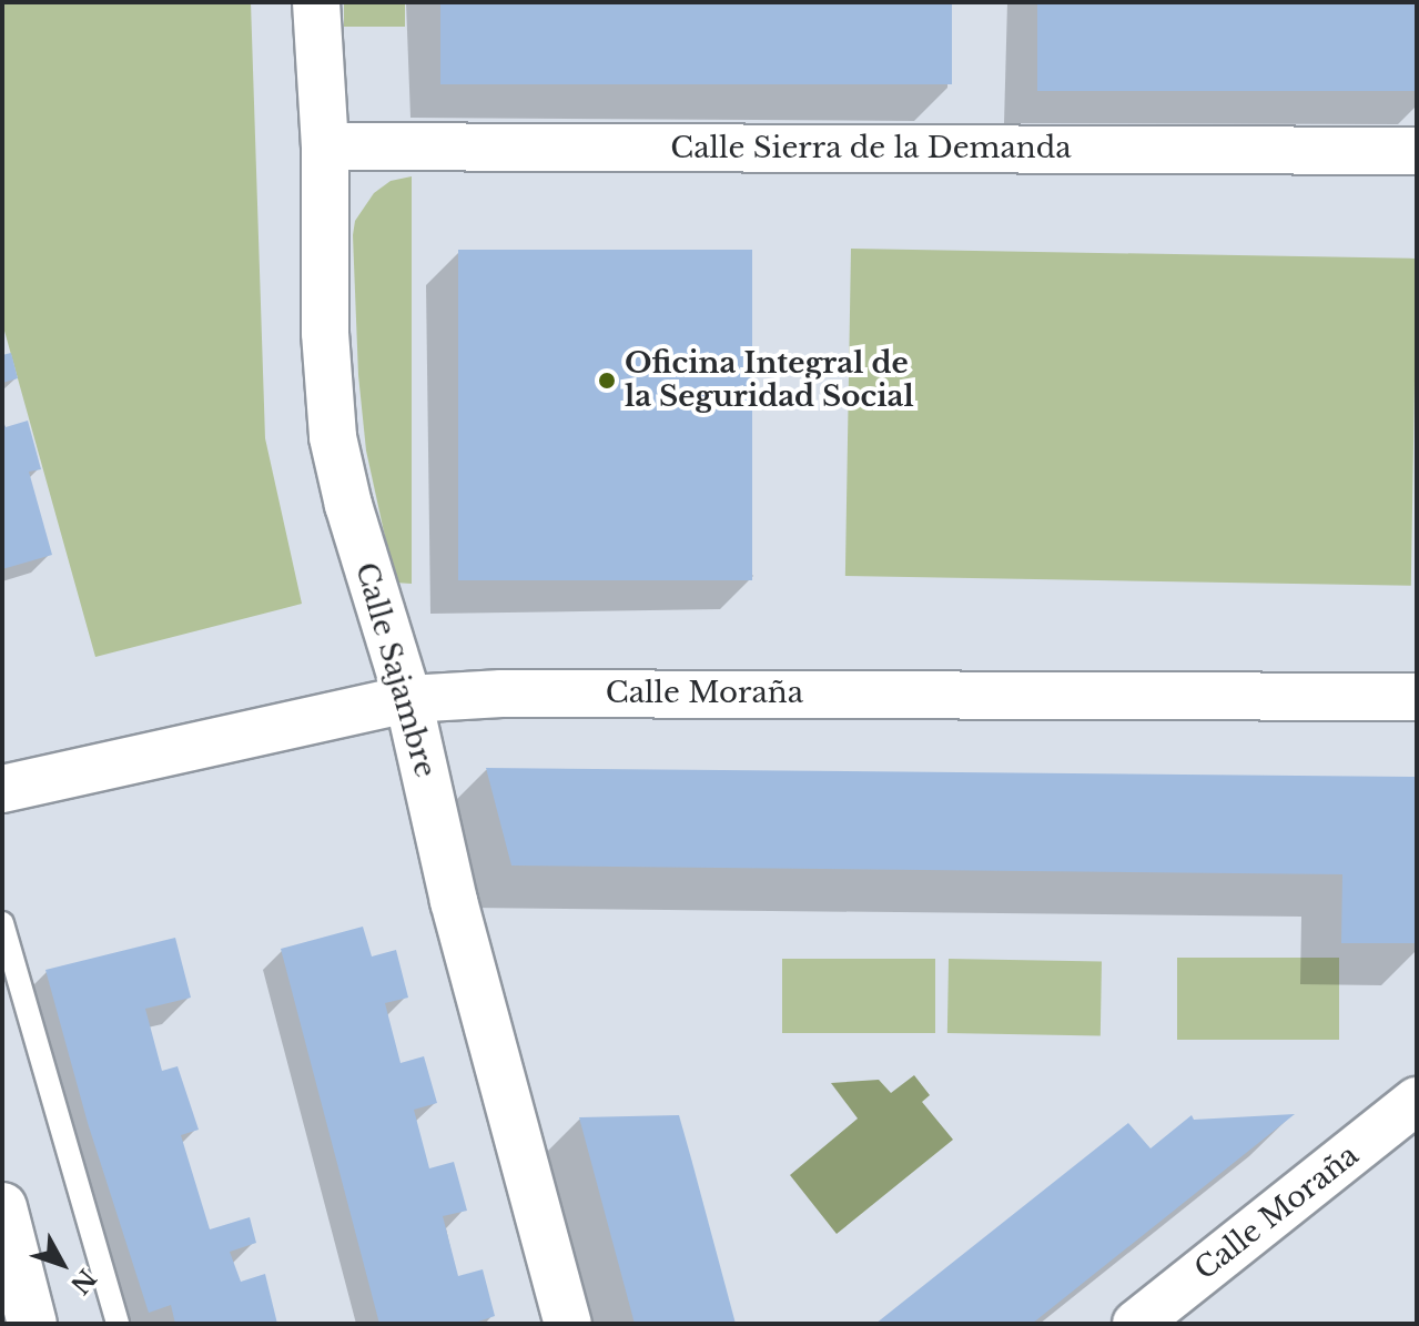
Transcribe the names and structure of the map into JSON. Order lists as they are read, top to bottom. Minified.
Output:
{"streets":{"street":["Calle Sierra de la Demanda","Calle Sajambre","Calle Moraña"]},"crossings":[["Calle Sierra de la Demanda","Calle Sajambre"],["Calle Sajambre","Calle Moraña"]],"places":["Oficina Integral de la Seguridad Social"],"north":"bottom right"}
